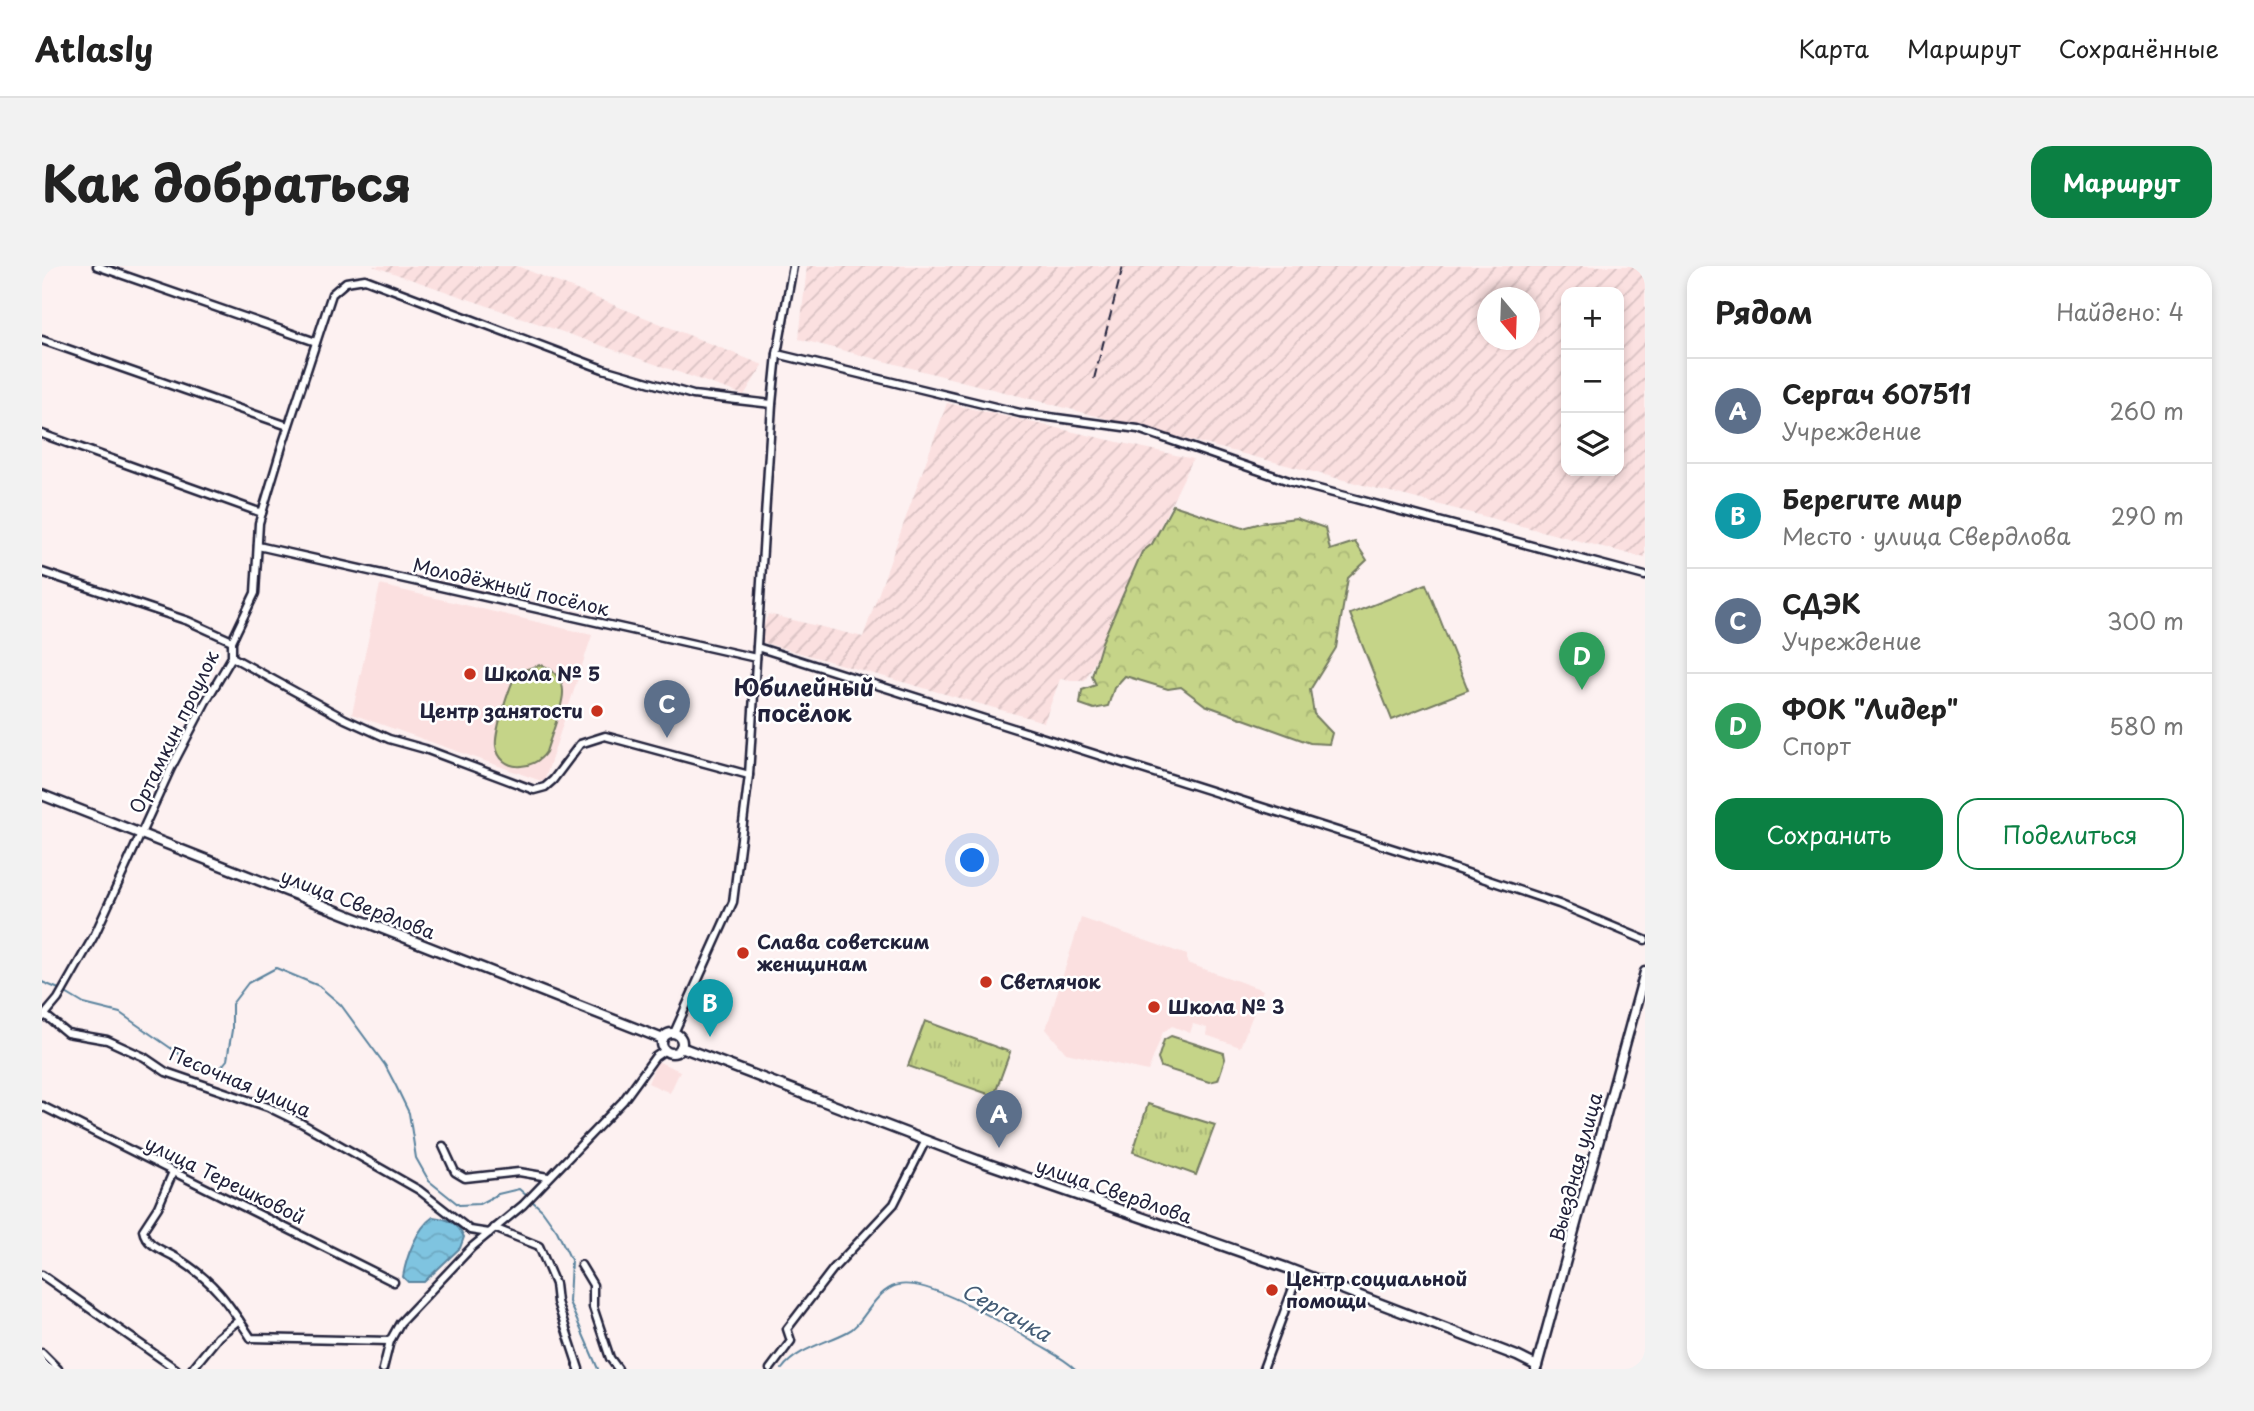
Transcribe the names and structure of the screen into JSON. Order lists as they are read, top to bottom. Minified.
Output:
{"streets":{"street":["Молодёжный посёлок","Ортамкин проулок","улица Свердлова","Песочная улица","Выездная улица","улица Терешковой"]},"crossings":[["Молодёжный посёлок","Ортамкин проулок"],["Ортамкин проулок","улица Свердлова"],["Ортамкин проулок","Песочная улица"],["улица Свердлова","Выездная улица"]],"districts":["Юбилейный посёлок"],"water":["Сергачка"],"places":["Школа № 5","Центр занятости","Слава советским женщинам","Светлячок","Школа № 3","Центр социальной помощи"],"north":"bottom","page":{"header":"Atlasly","nav":["Карта","Маршрут","Сохранённые"],"title":"Как добраться","buttons":["Маршрут",["Сохранить","Поделиться"]],"heading":["Рядом","Найдено: 4"],"map_buttons":["+","−"],"list":[{"mark":"A","name":"Сергач 607511","note":"Учреждение","value":"260 m"},{"mark":"B","name":"Берегите мир","note":"Место · улица Свердлова","value":"290 m"},{"mark":"C","name":"СДЭК","note":"Учреждение","value":"300 m"},{"mark":"D","name":"ФОК \"Лидер\"","note":"Спорт","value":"580 m"}],"pins":["D","C","B","A"]}}
